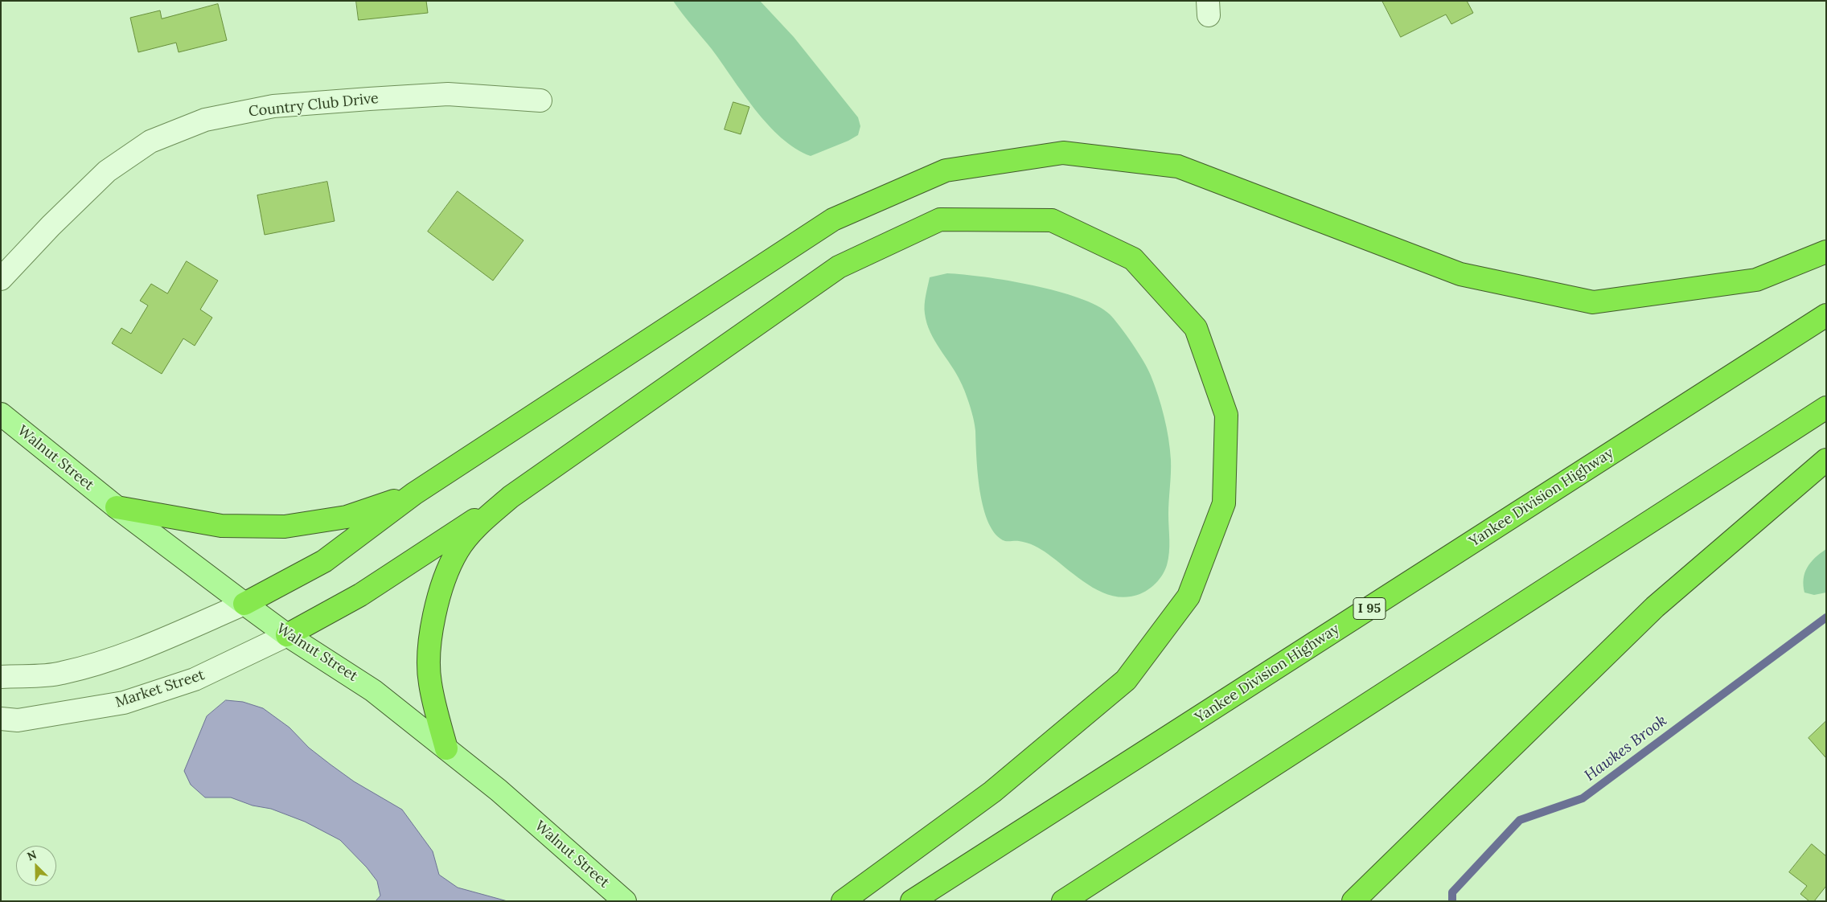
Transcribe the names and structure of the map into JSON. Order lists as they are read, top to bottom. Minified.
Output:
{"streets":{"highway":["Yankee Division Highway","I 95"],"main road":["Walnut Street"],"street":["Country Club Drive","Market Street"]},"crossings":[["Walnut Street","Market Street"]],"water":["Hawkes Brook"],"north":"top left"}
